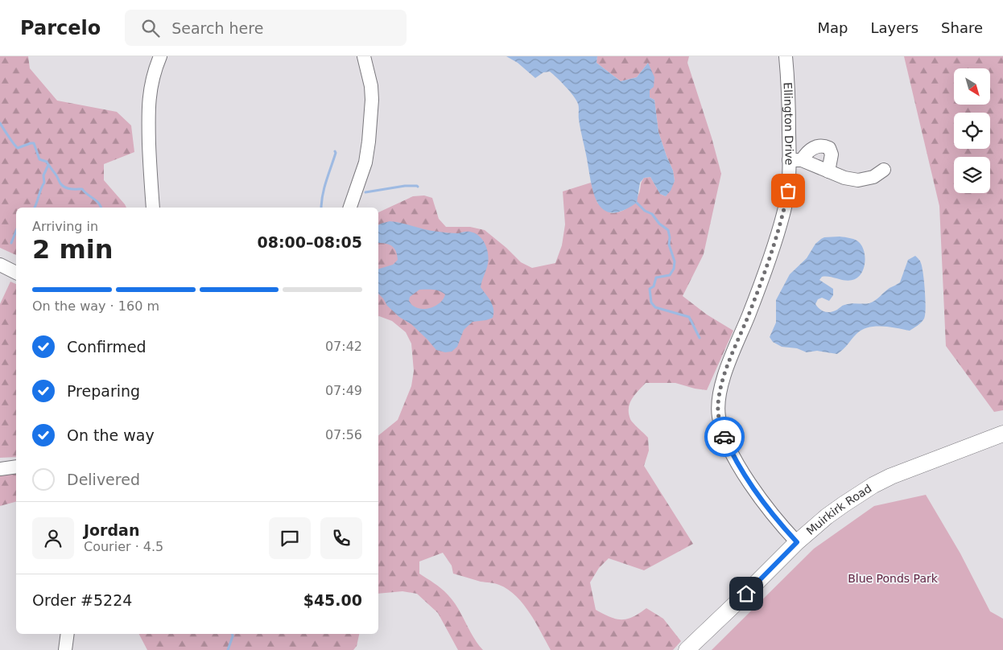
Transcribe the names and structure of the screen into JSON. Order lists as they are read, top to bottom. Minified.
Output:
{"streets":{"main road":["Muirkirk Road"],"street":["Ellington Drive"]},"crossings":[["Ellington Drive","Muirkirk Road"]],"parks":["Blue Ponds Park"],"north":"bottom right","page":{"header":"Parcelo","search":"Search here","nav":["Map","Layers","Share"],"heading":["2 min","Arriving in","08:00–08:05"],"panel":["Jordan","Courier · 4.5","Order #5224","$45.00"],"bar":"On the way · 160 m","list":[["Confirmed","07:42"],["Preparing","07:49"],["On the way","07:56"],"Delivered"]}}
